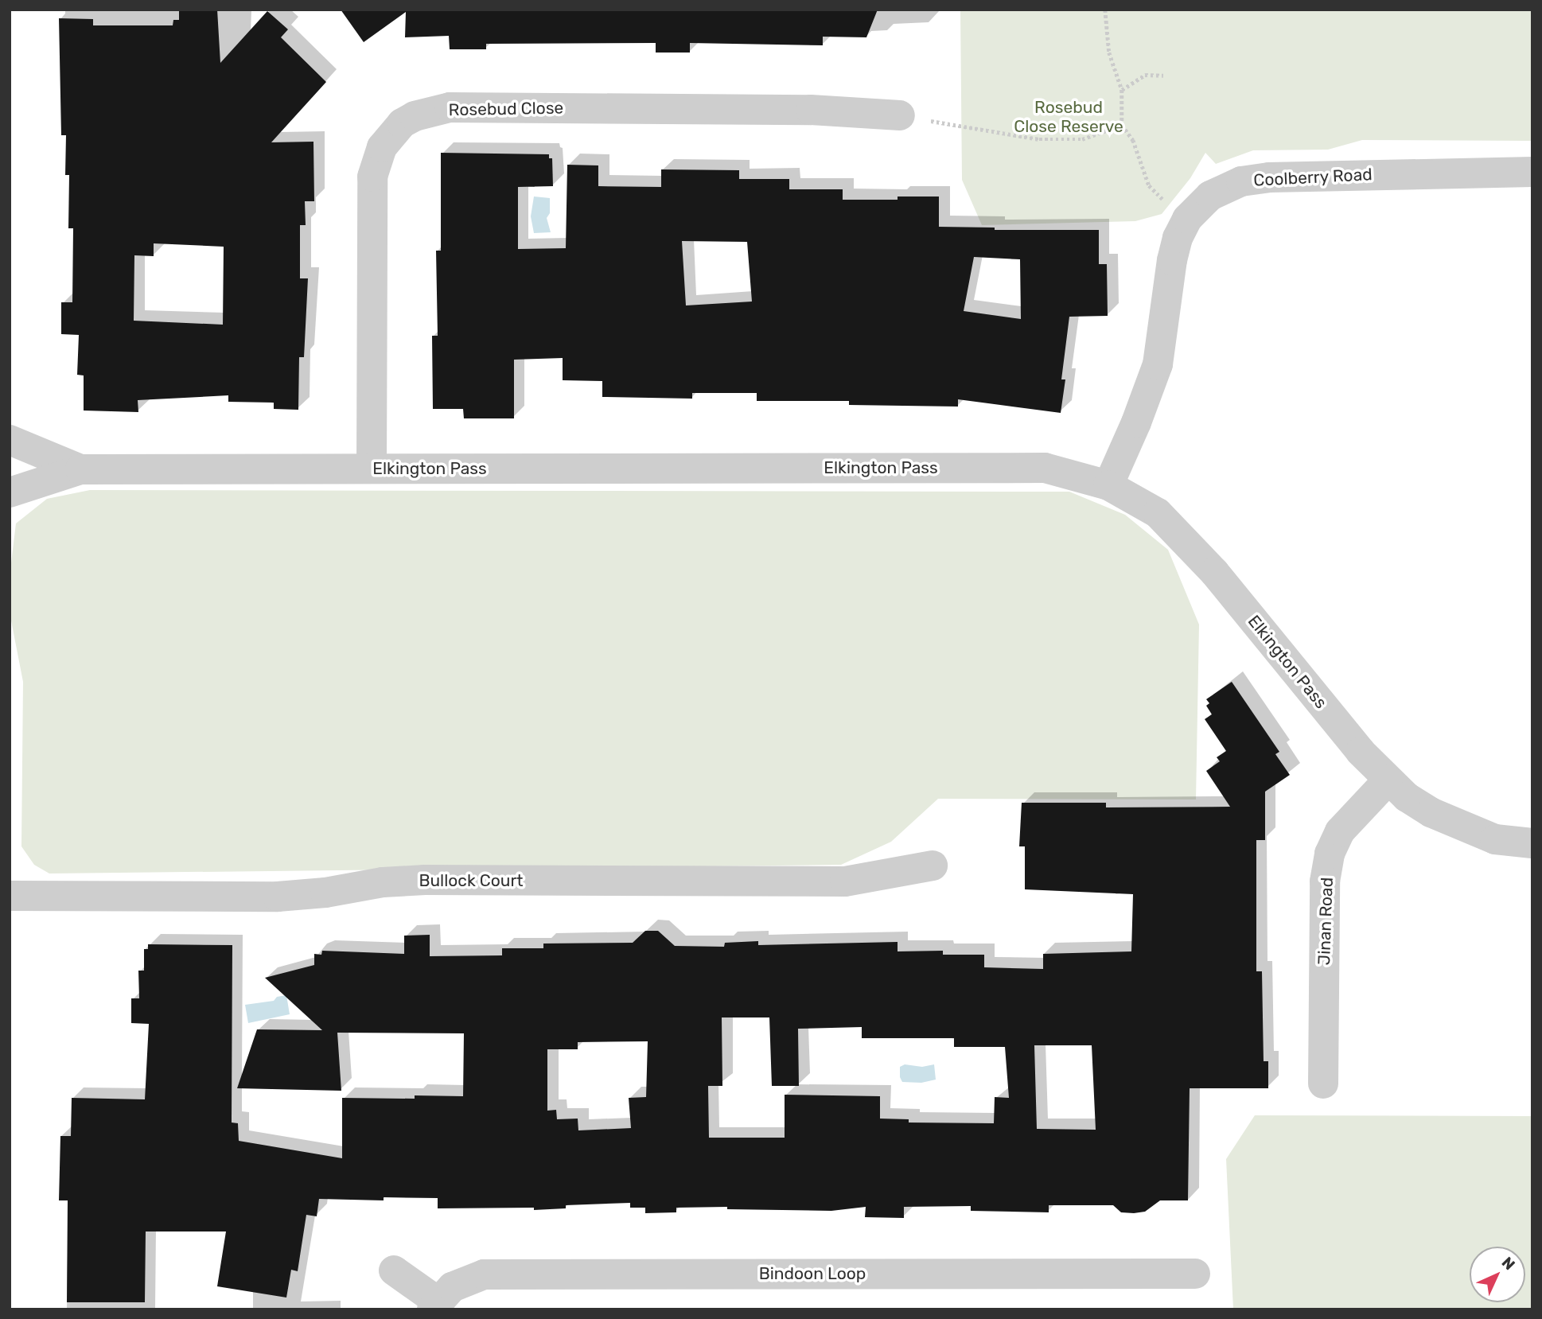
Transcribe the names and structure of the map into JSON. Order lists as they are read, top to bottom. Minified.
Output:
{"streets":{"street":["Rosebud Close","Coolberry Road","Elkington Pass","Bullock Court","Jinan Road","Bindoon Loop"]},"crossings":[["Rosebud Close","Elkington Pass"],["Coolberry Road","Elkington Pass"],["Elkington Pass","Jinan Road"]],"parks":["Rosebud Close Reserve"],"north":"top right"}
